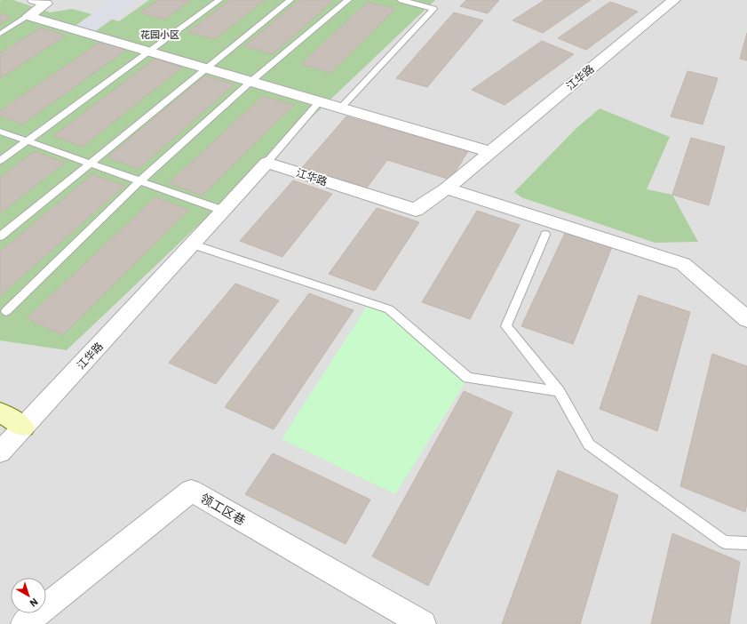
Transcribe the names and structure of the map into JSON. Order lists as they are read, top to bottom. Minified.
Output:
{"streets":{"street":["江华路","领工区巷"]},"districts":["花园小区"],"north":"bottom right"}
